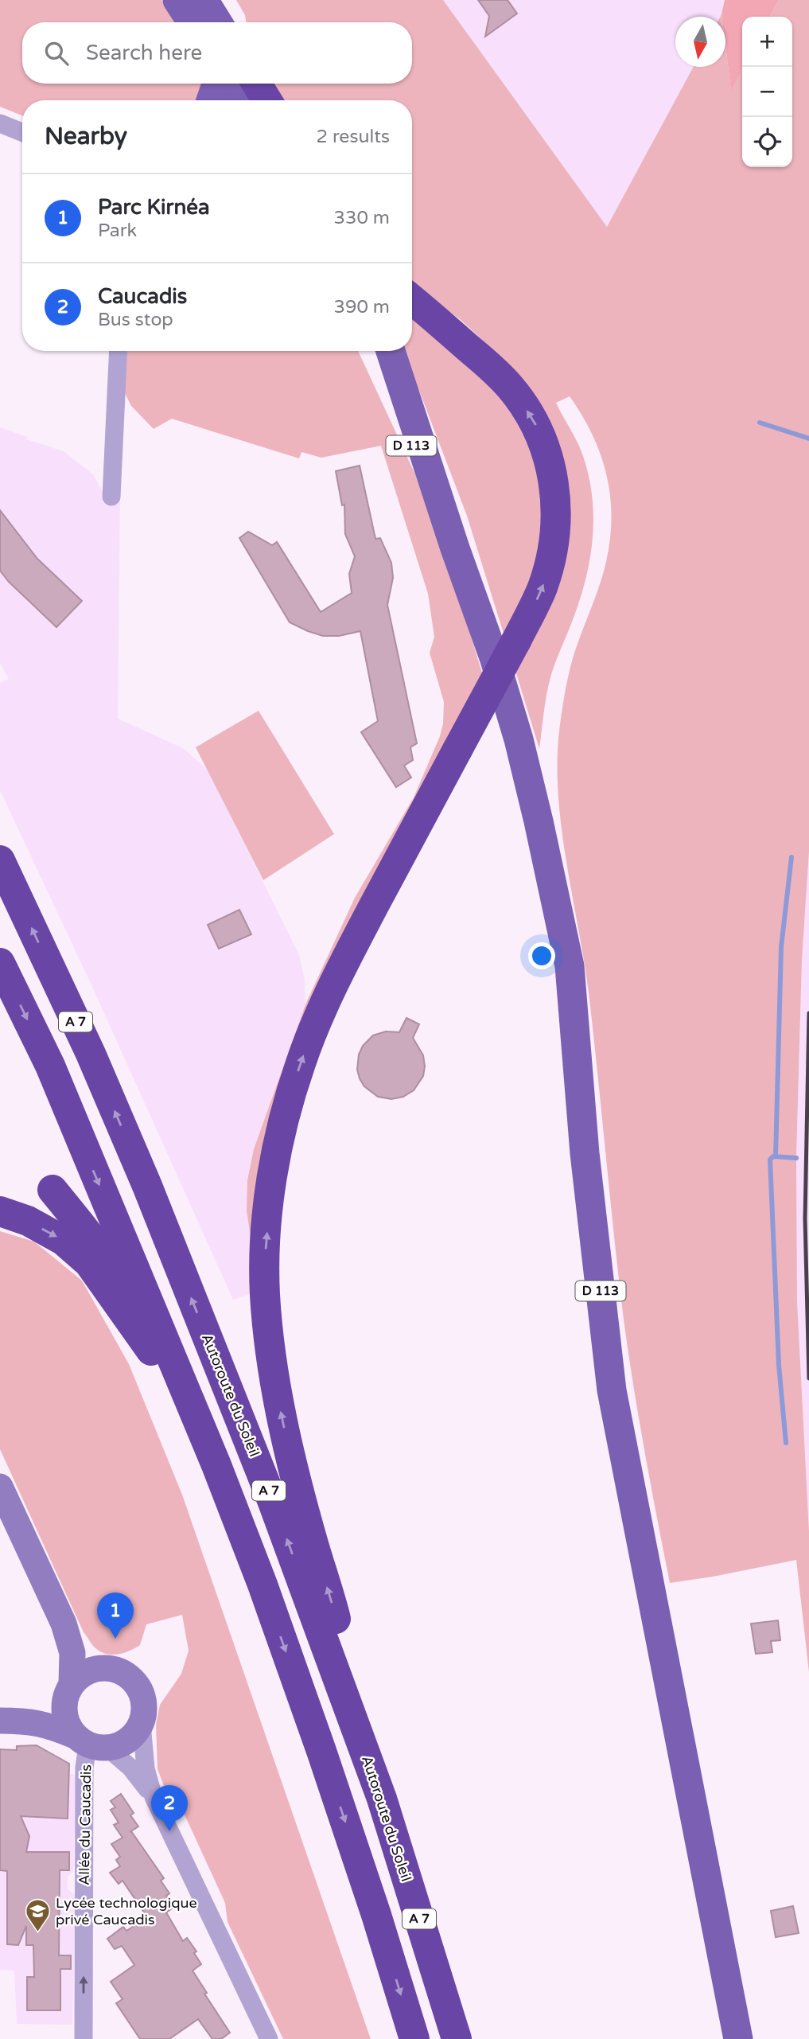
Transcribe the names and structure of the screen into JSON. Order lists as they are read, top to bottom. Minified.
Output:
{"streets":{"highway":["A 7","Autoroute du Soleil"],"main road":["D 113"],"street":["Allée du Caucadis"]},"one_way":["Allée du Caucadis"],"places":{"school or university":["Lycée technologique privé Caucadis"]},"north":"bottom","page":{"map_buttons":["+","−"],"search":"Search here","heading":["Nearby","2 results"],"list":[{"mark":"1","name":"Parc Kirnéa","note":"Park","value":"330 m"},{"mark":"2","name":"Caucadis","note":"Bus stop","value":"390 m"}],"pins":["1","2"]}}
